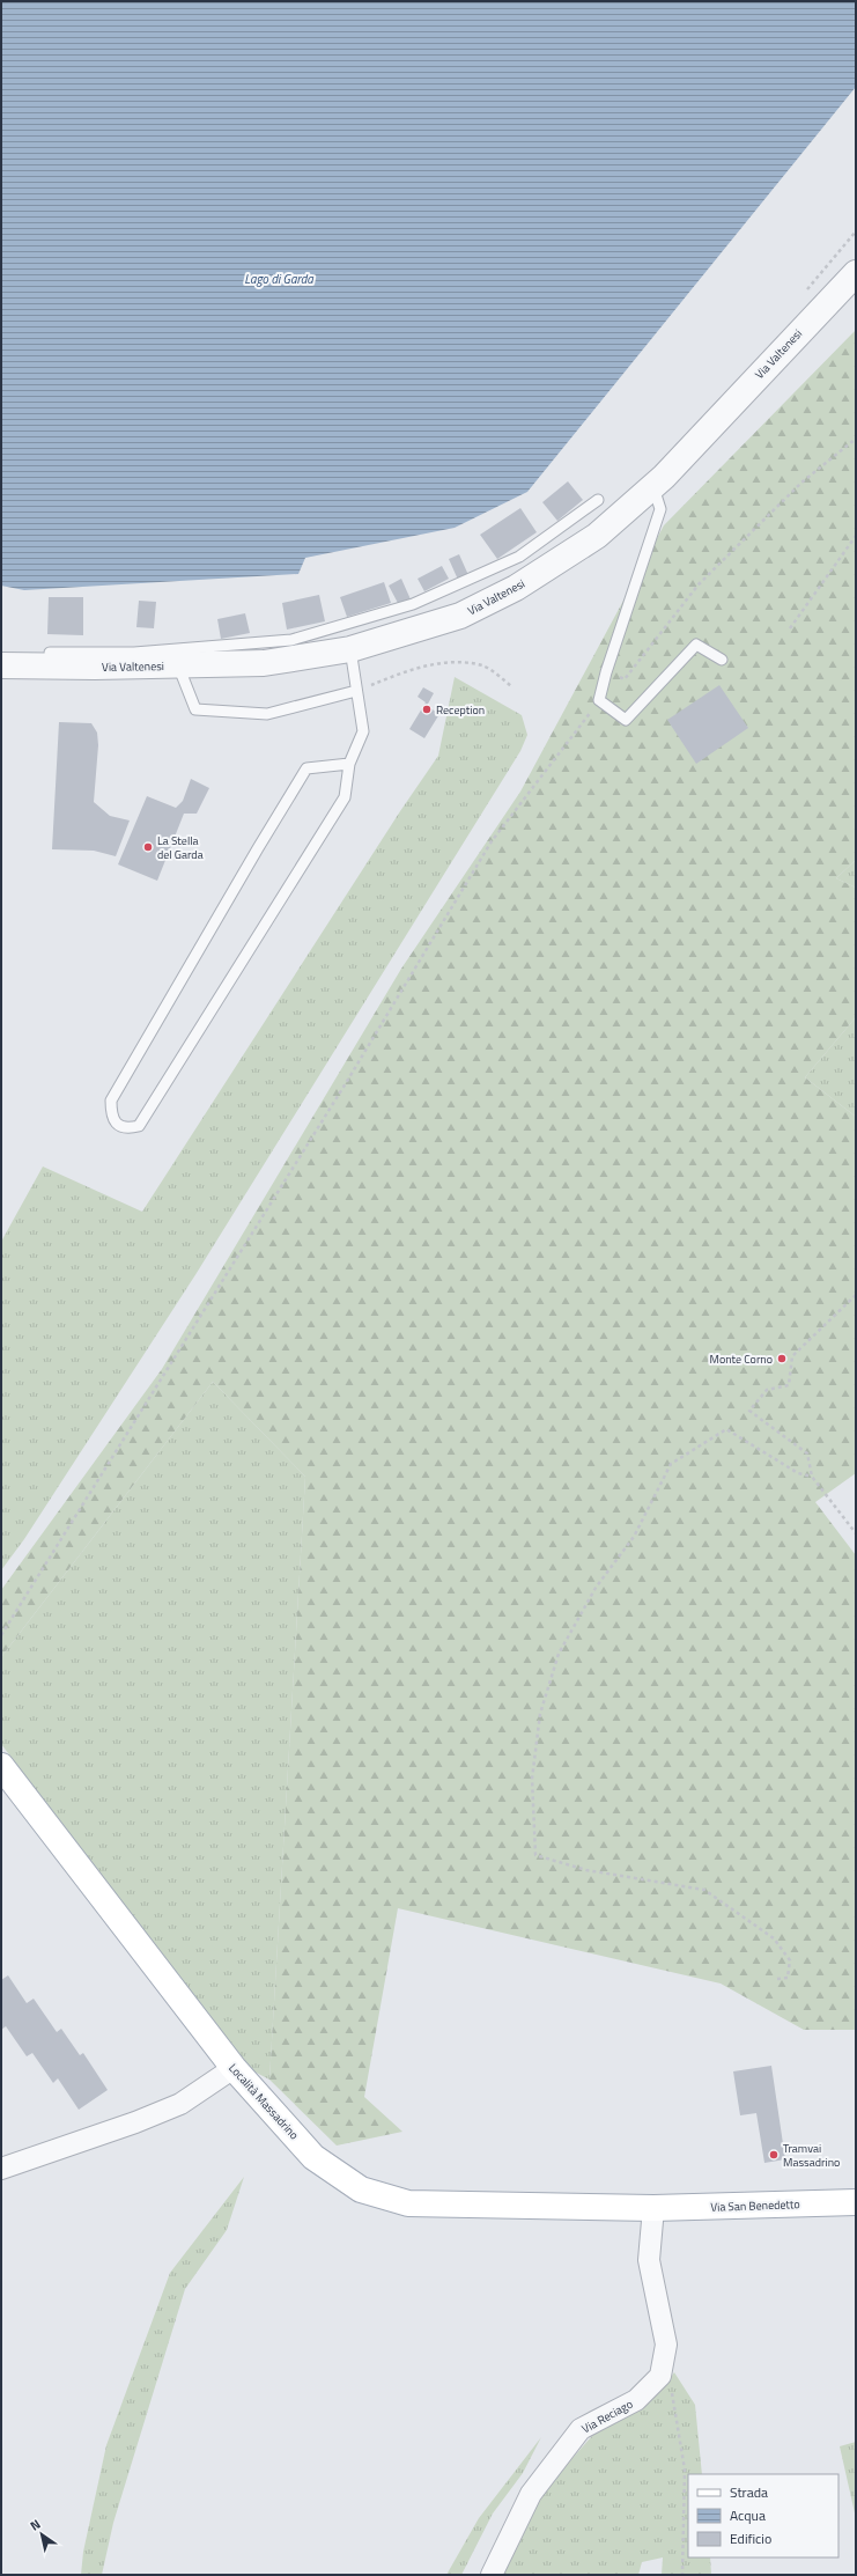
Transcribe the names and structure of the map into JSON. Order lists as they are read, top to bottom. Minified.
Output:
{"streets":{"main road":["Località Massadrino","Via San Benedetto"],"street":["Via Valtenesi","Via Reciago"]},"crossings":[["Località Massadrino","Via San Benedetto"]],"water":["Lago di Garda"],"places":["Reception","La Stella del Garda","Monte Corno","Tramvai Massadrino"],"legend":["Strada","Acqua","Edificio"],"north":"top left"}
